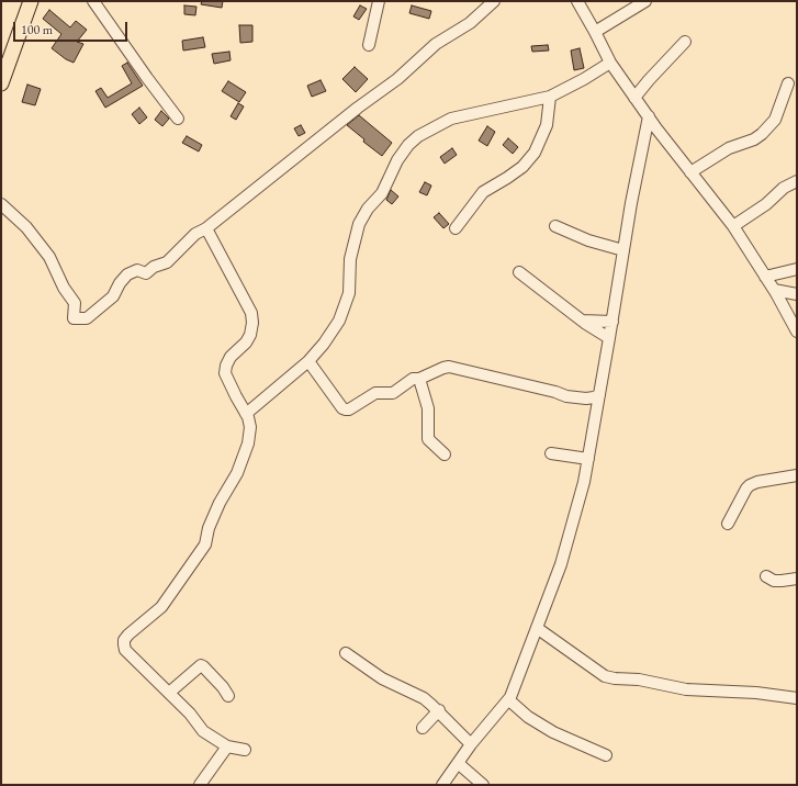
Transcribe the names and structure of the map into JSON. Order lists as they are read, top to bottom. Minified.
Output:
{"scale_bar":"100 m"}
